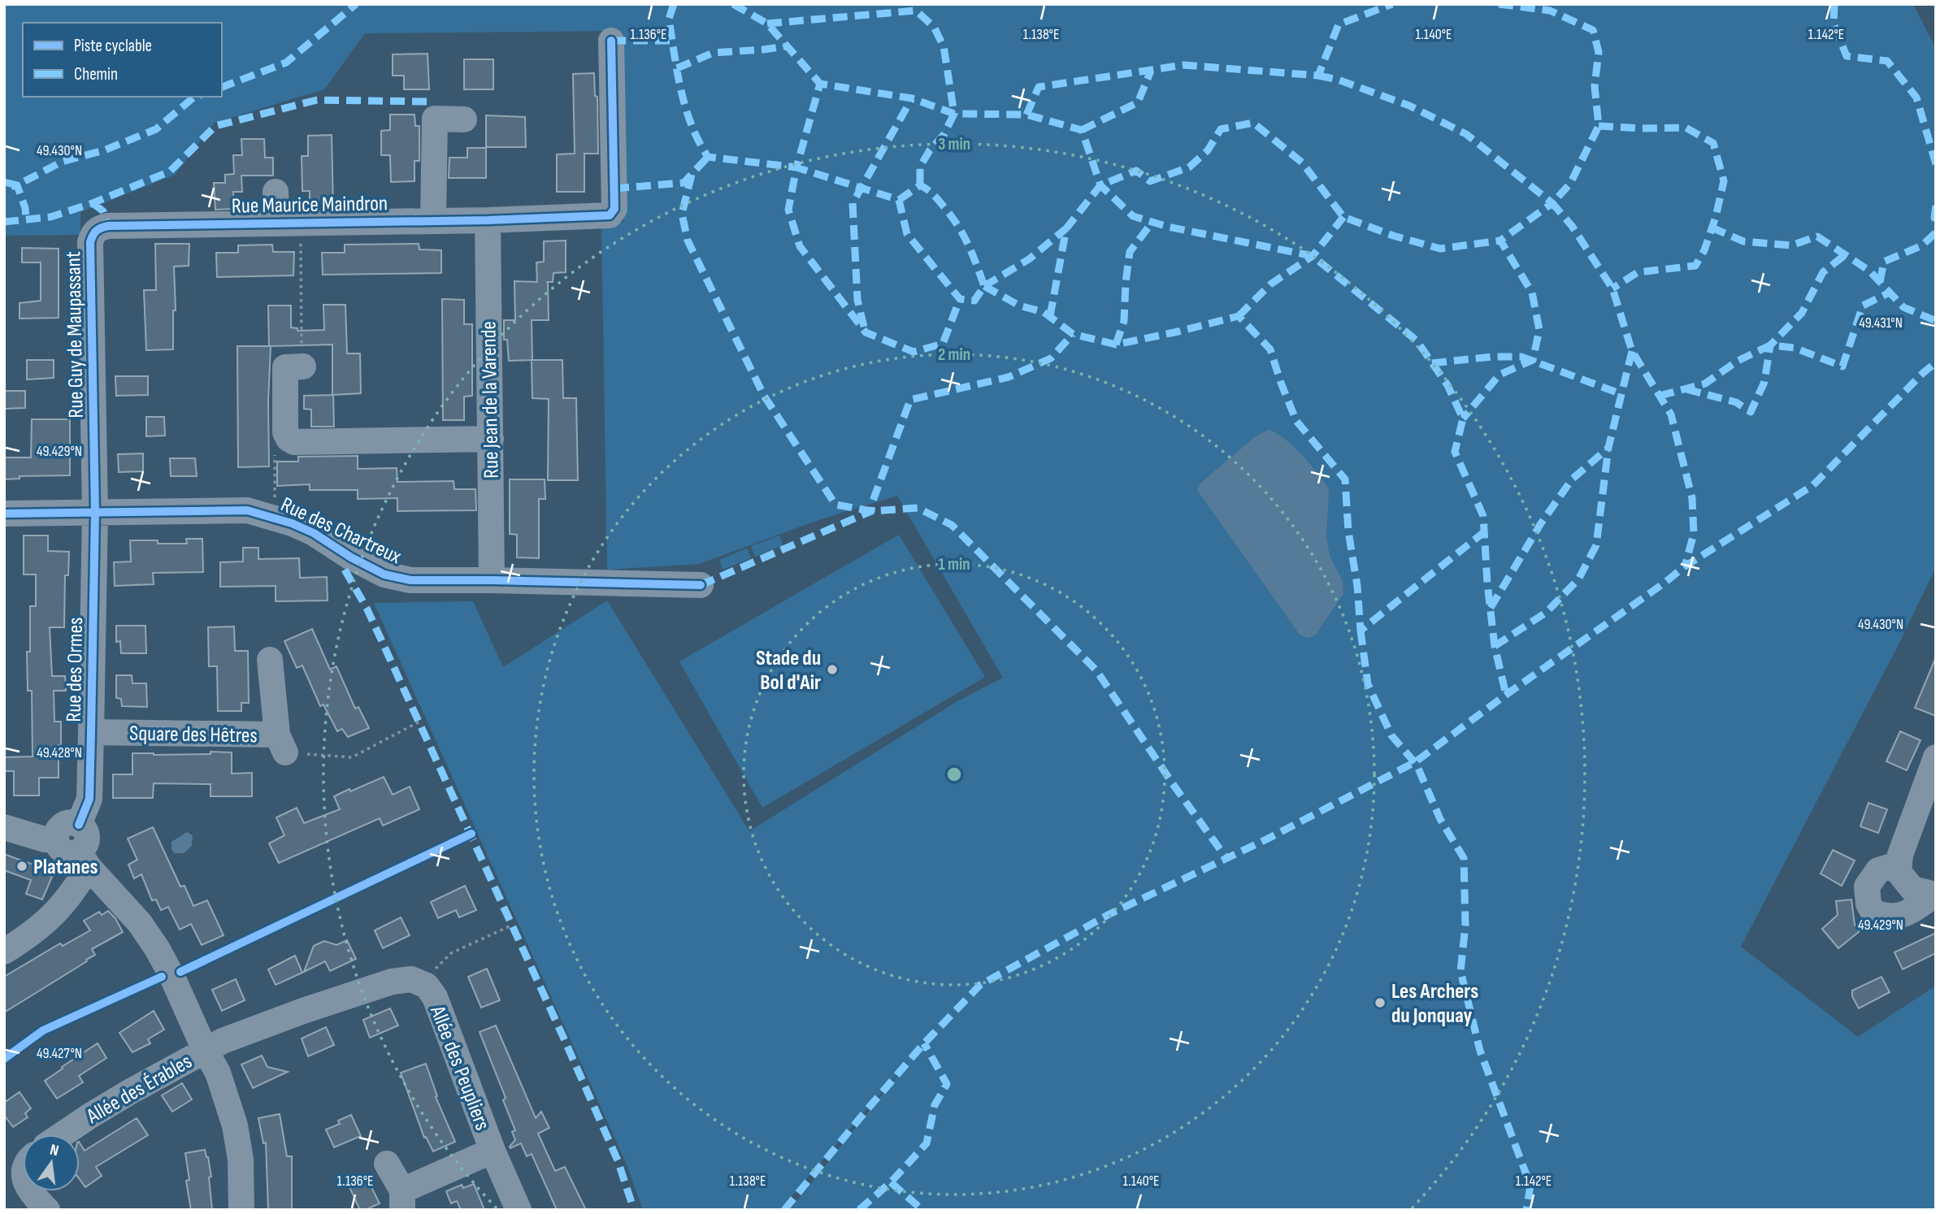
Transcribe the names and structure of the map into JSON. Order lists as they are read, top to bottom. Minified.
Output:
{"streets":{"street":["Rue Maurice Maindron","Rue Guy de Maupassant","Rue Jean de la Varende","Rue des Chartreux","Rue des Ormes","Square des Hêtres","Allée des Peupliers","Allée des Érables"]},"crossings":[["Rue Maurice Maindron","Rue Guy de Maupassant"],["Rue Maurice Maindron","Rue Jean de la Varende"],["Rue Guy de Maupassant","Rue des Chartreux"],["Rue Guy de Maupassant","Rue des Ormes"],["Rue Jean de la Varende","Rue des Chartreux"],["Rue des Chartreux","Rue des Ormes"],["Rue des Ormes","Square des Hêtres"],["Allée des Peupliers","Allée des Érables"]],"places":["Stade du Bol d'Air","Platanes","Les Archers du Jonquay"],"legend":["Piste cyclable","Chemin"],"north":"top","coordinates":["1.136°E","1.138°E","1.140°E","1.142°E","49.430°N","49.431°N","49.429°N","49.428°N","49.427°N"],"rings":["3 min","2 min","1 min"]}
